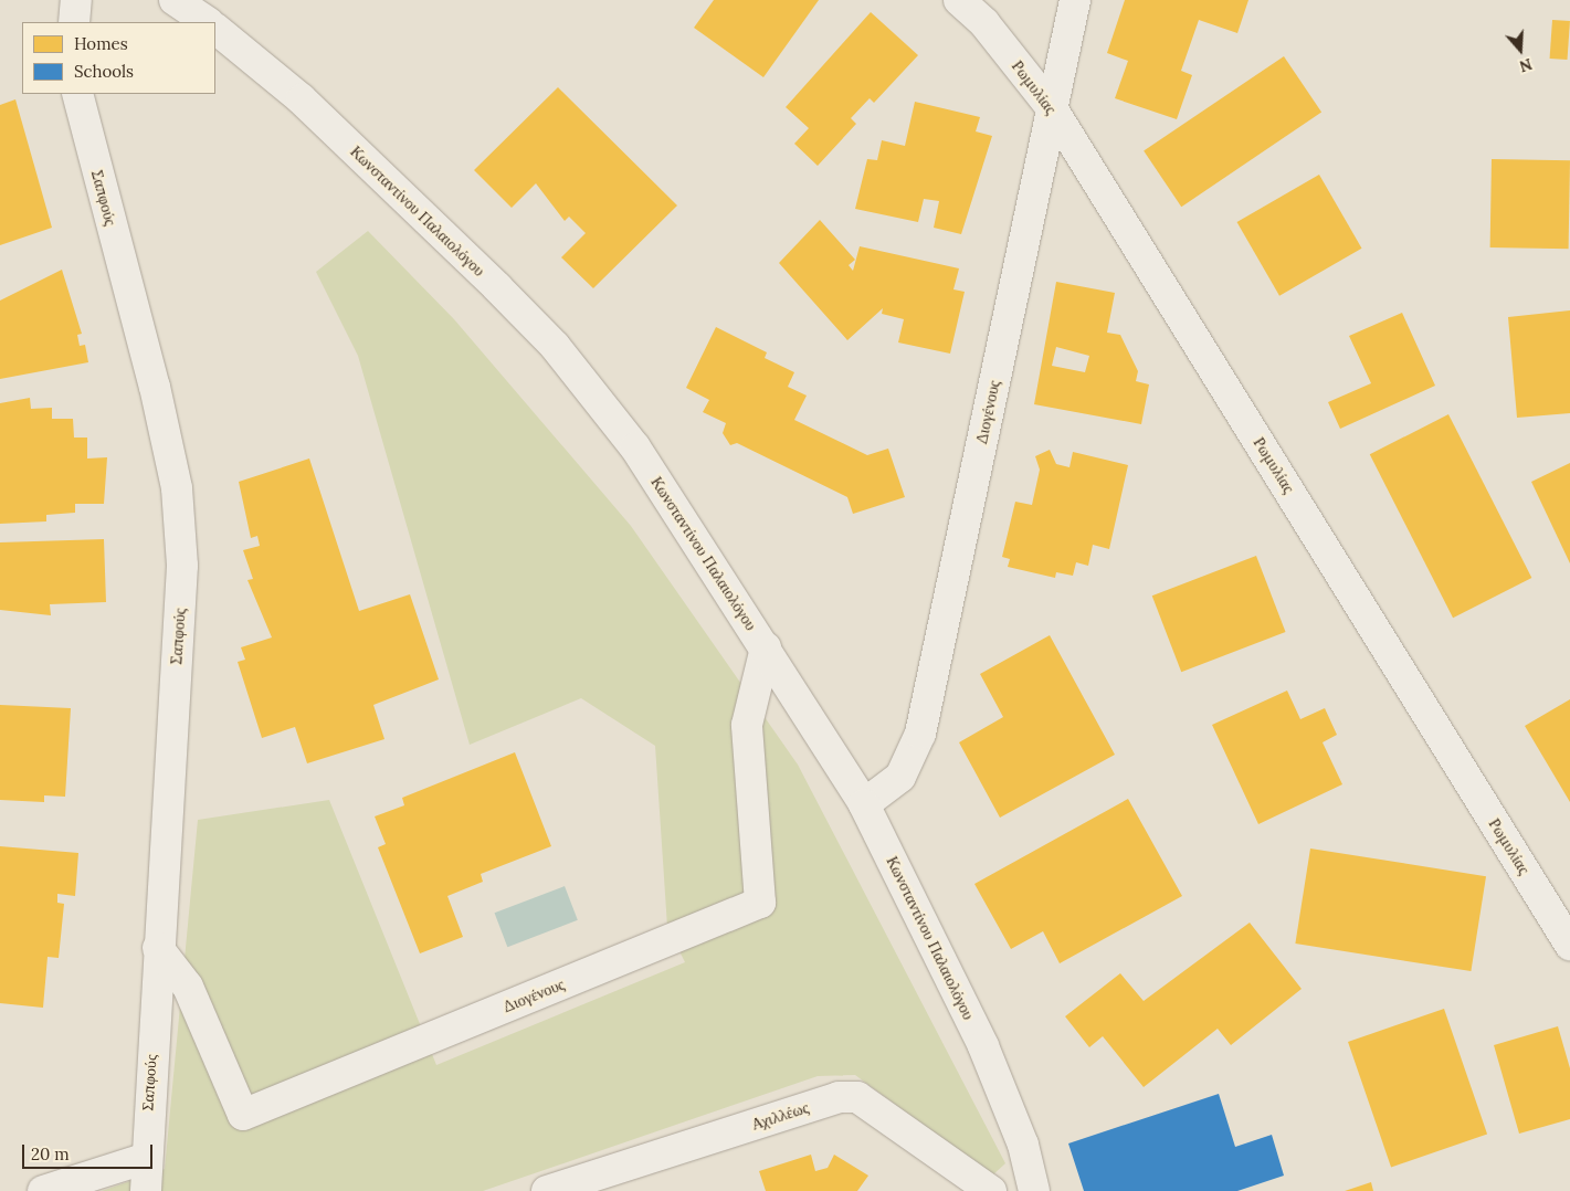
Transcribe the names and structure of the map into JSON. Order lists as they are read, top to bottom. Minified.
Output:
{"streets":{"street":["Ρωμυλίας","Σαπφούς","Κωνσταντίνου Παλαιολόγου","Διογένους","Αχιλλέως"]},"crossings":[["Ρωμυλίας","Διογένους"],["Σαπφούς","Διογένους"],["Κωνσταντίνου Παλαιολόγου","Διογένους"]],"legend":["Homes","Schools"],"scale_bar":"20 m","north":"bottom"}
